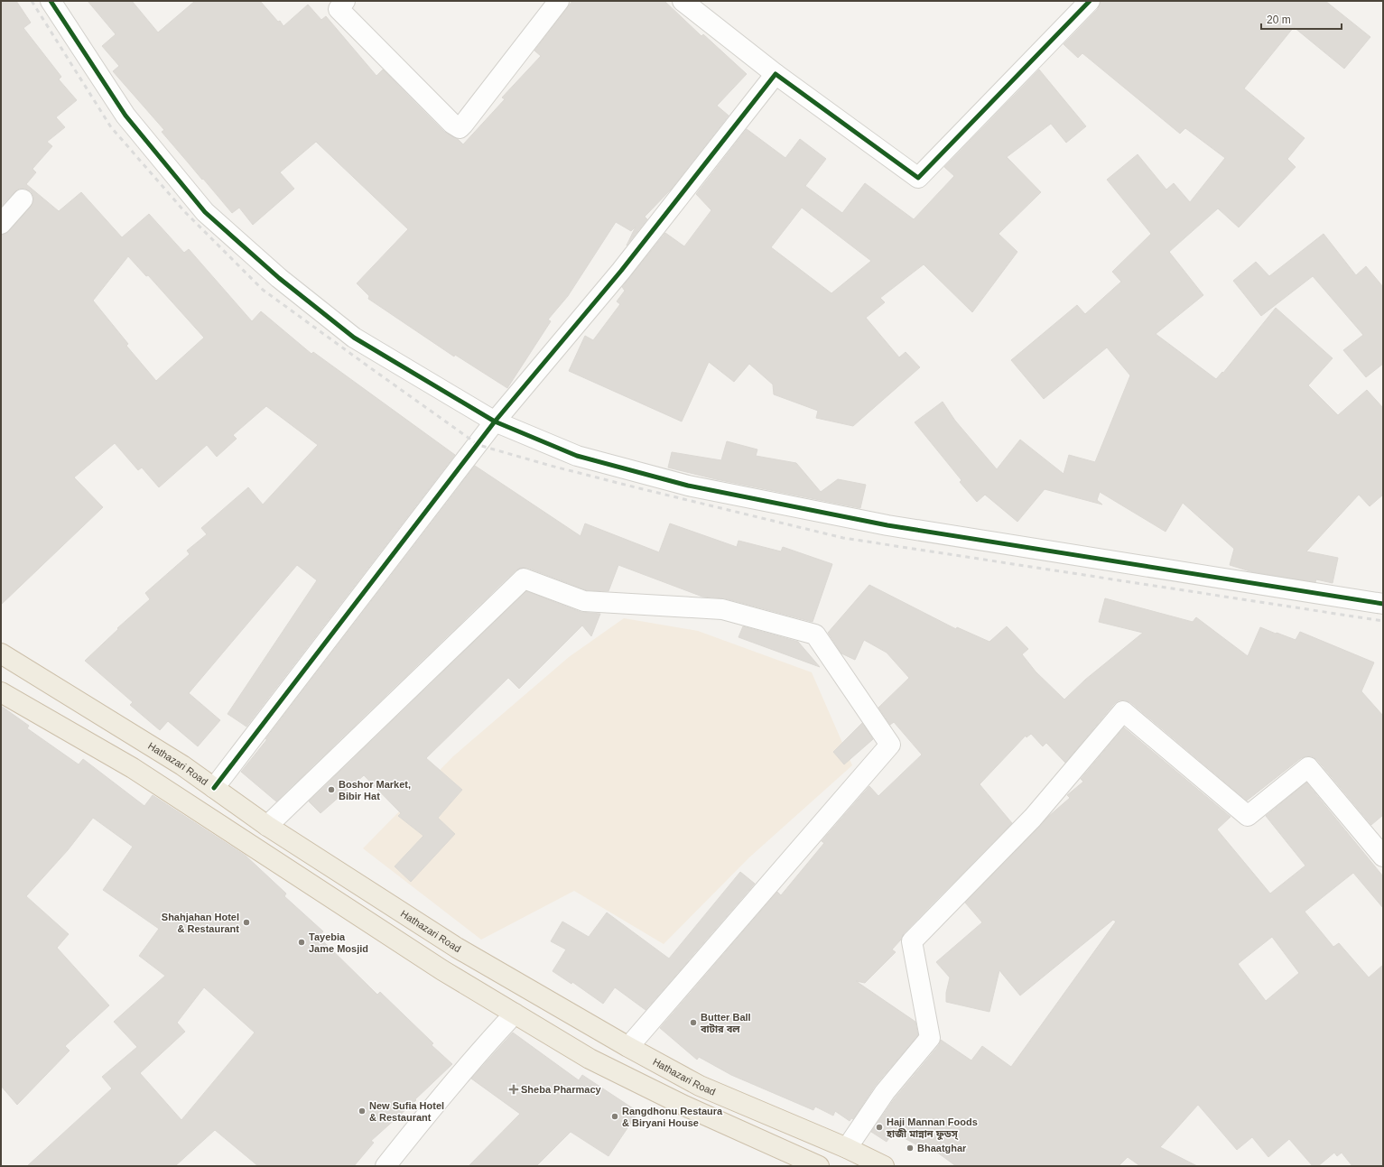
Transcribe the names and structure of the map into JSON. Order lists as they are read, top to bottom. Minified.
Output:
{"streets":{"highway":["Hathazari Road"]},"places":{"other":["Boshor Market, Bibir Hat","Shahjahan Hotel & Restaurant","Tayebia Jame Mosjid","Butter Ball বাটার বল","New Sufia Hotel & Restaurant","Rangdhonu Restaura & Biryani House","Haji Mannan Foods হাজী মান্নান ফুডস্","Bhaatghar"],"health":["Sheba Pharmacy"]},"scale_bar":"20 m"}
